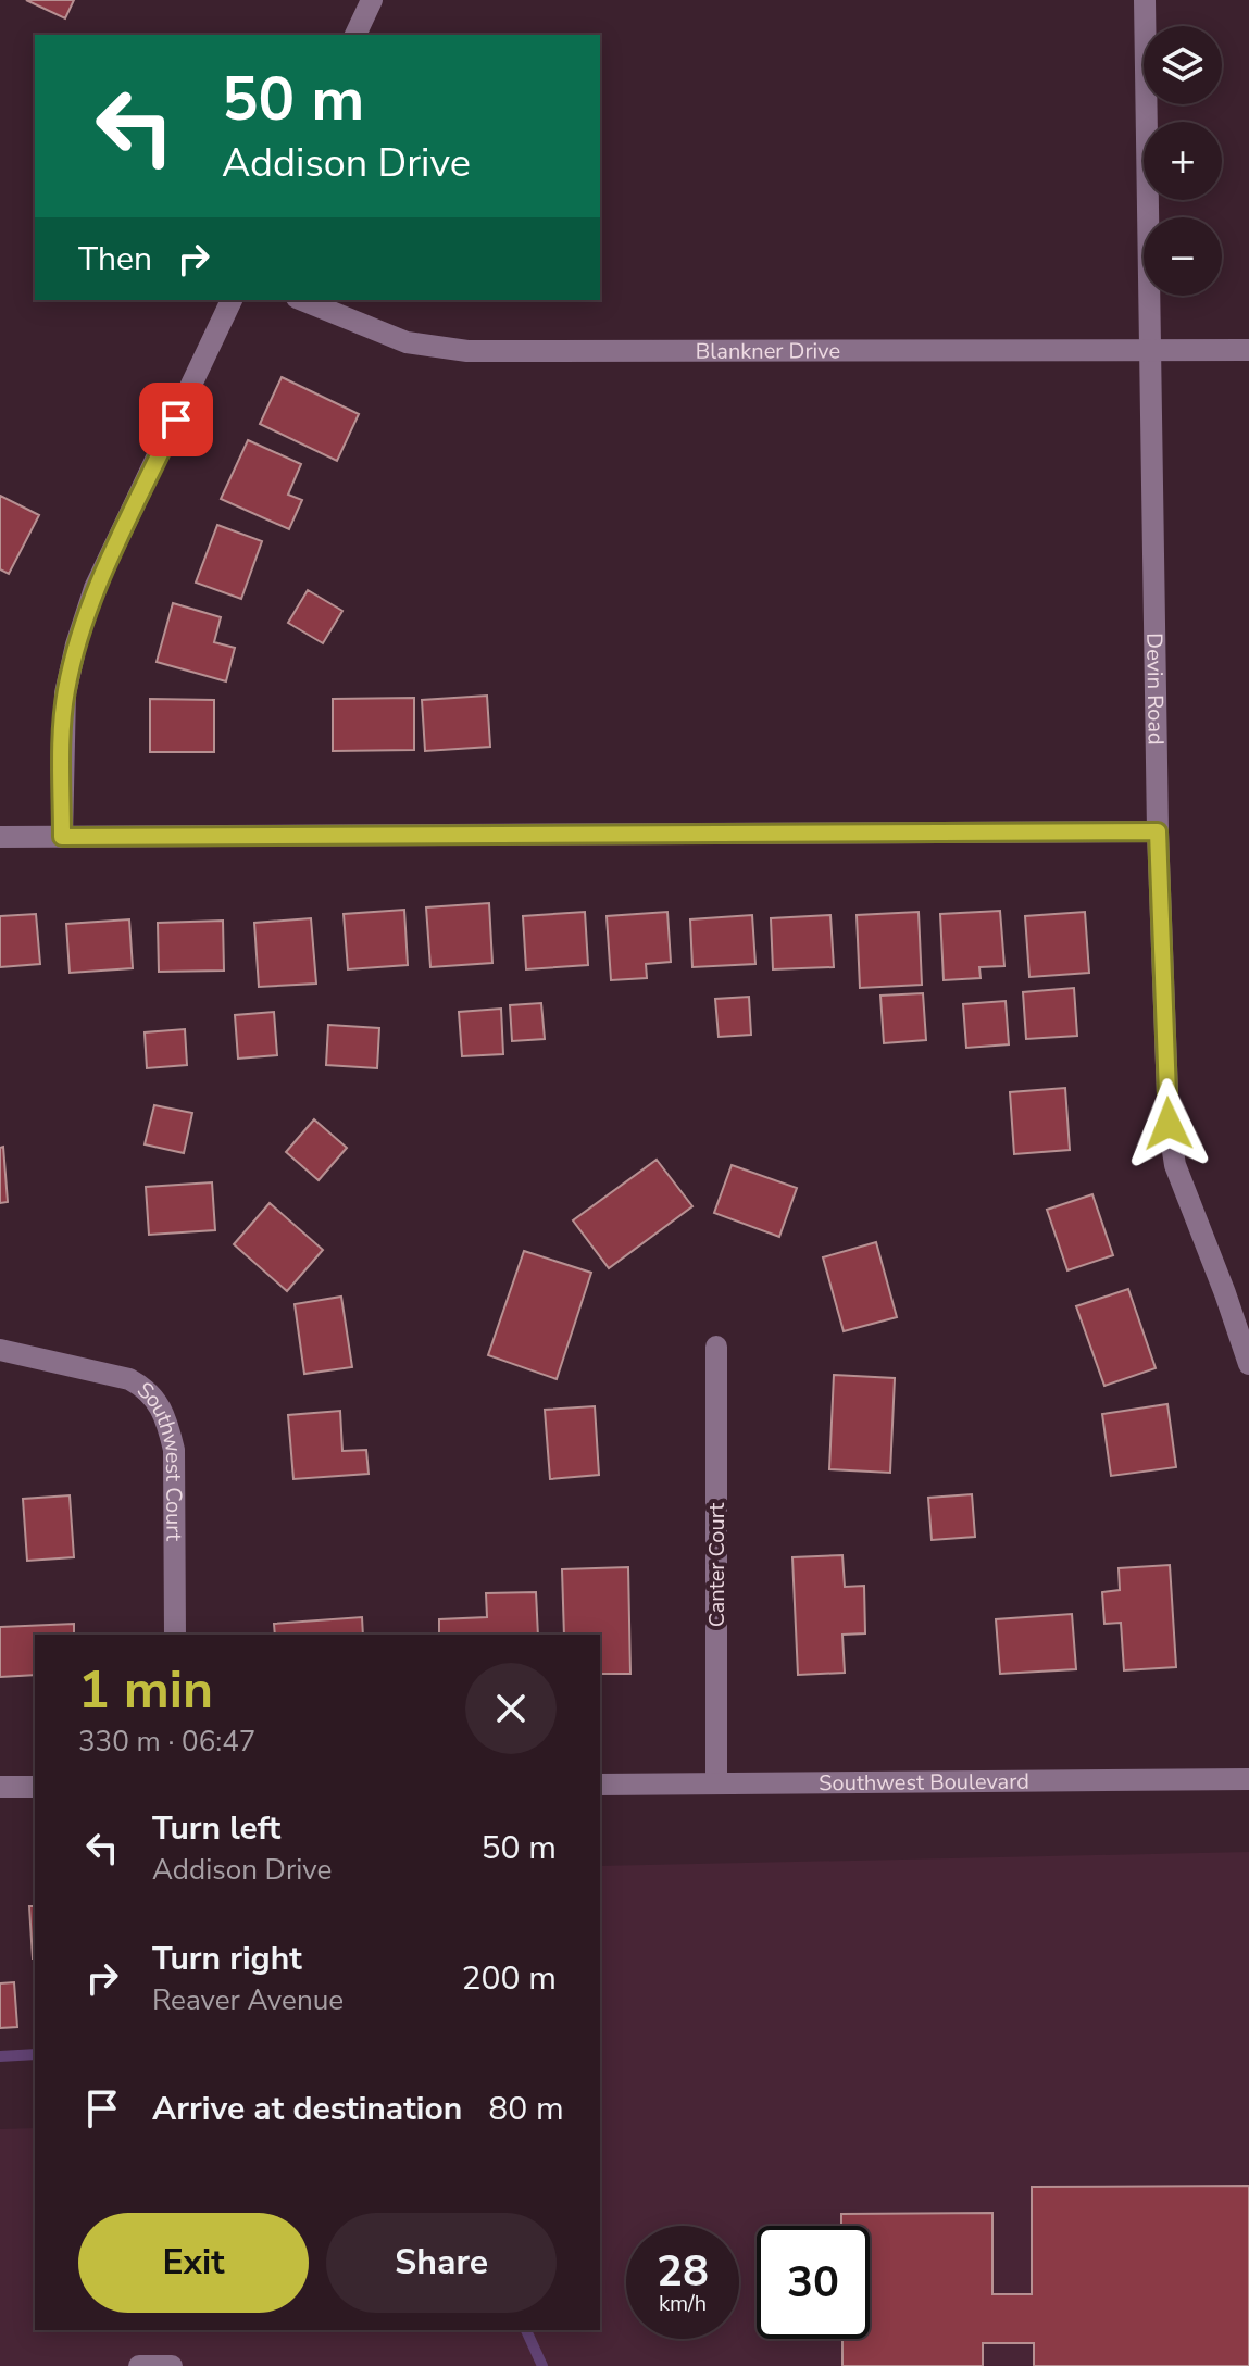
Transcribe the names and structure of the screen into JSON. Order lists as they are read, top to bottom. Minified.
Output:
{"streets":{"street":["Blankner Drive","Devin Road","Southwest Court","Canter Court","Southwest Boulevard"]},"crossings":[["Blankner Drive","Devin Road"],["Canter Court","Southwest Boulevard"]],"page":{"map_buttons":["+","−"],"turn":["50 m","Addison Drive"],"then":"Then","heading":["1 min","330 m · 06:47"],"list":[{"name":"Turn left","note":"Addison Drive","value":"50 m"},{"name":"Turn right","note":"Reaver Avenue","value":"200 m"},{"name":"Arrive at destination","value":"80 m"}],"buttons":["Exit","Share"],"speed":"28 km/h","limit":"30"}}
